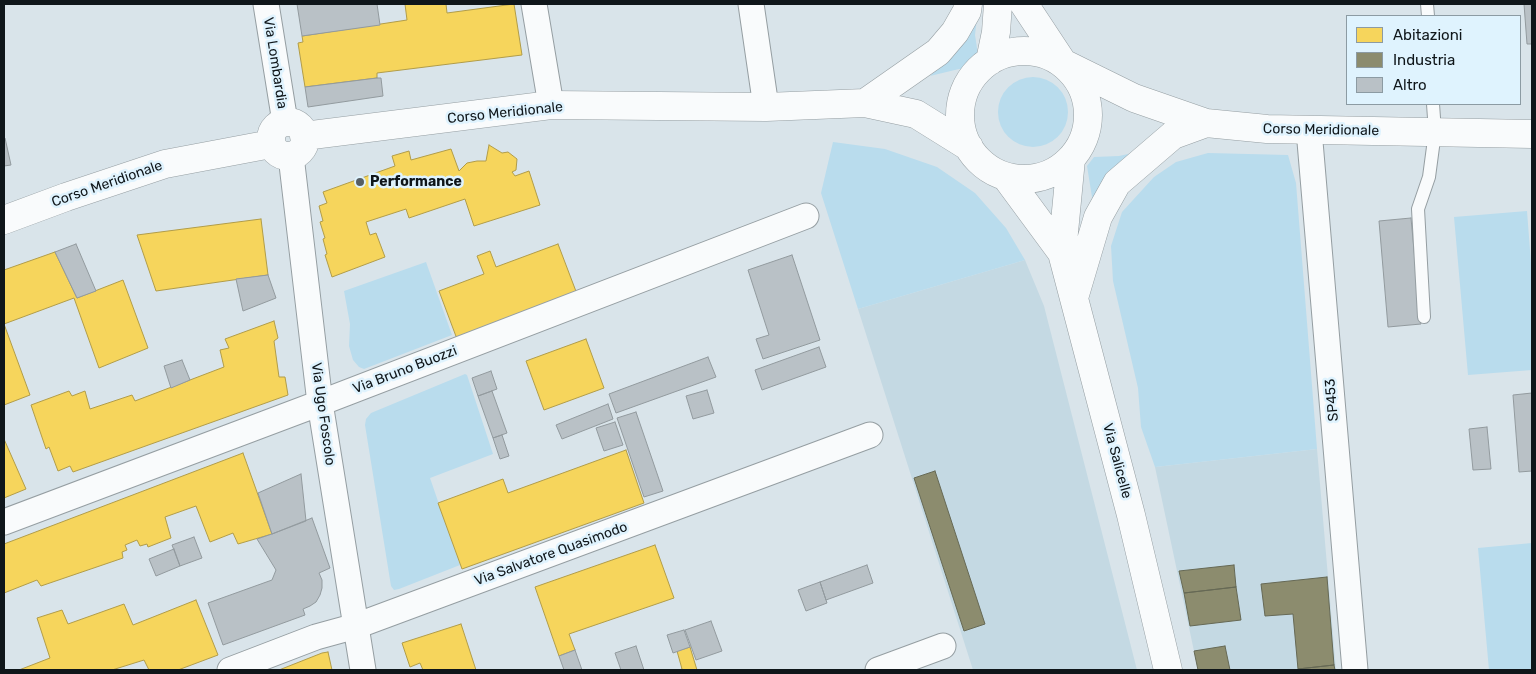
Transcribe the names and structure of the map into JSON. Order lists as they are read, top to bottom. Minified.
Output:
{"streets":{"street":["Via Lombardia","Corso Meridionale","Via Bruno Buozzi","SP453","Via Ugo Foscolo","Via Salicelle","Via Salvatore Quasimodo"]},"crossings":[["Via Lombardia","Corso Meridionale"],["Via Lombardia","Via Ugo Foscolo"],["Corso Meridionale","SP453"],["Corso Meridionale","Via Ugo Foscolo"],["Via Bruno Buozzi","Via Ugo Foscolo"],["Via Ugo Foscolo","Via Salvatore Quasimodo"]],"places":["Performance"],"legend":["Abitazioni","Industria","Altro"]}
